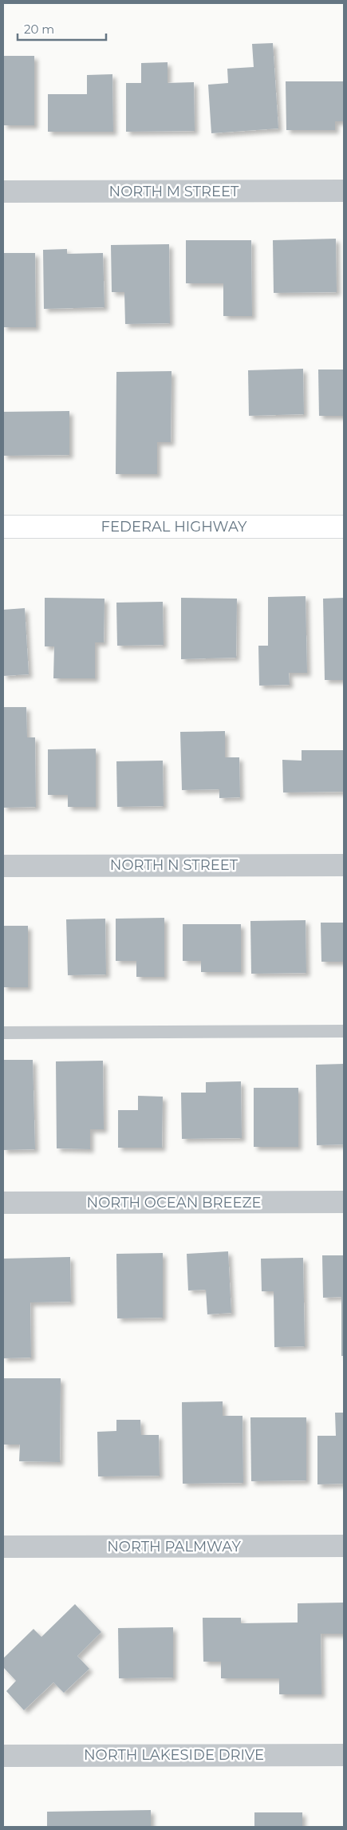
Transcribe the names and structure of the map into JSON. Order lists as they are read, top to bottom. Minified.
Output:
{"streets":{"main road":["FEDERAL HIGHWAY"],"street":["NORTH M STREET","NORTH N STREET","NORTH OCEAN BREEZE","NORTH PALMWAY","NORTH LAKESIDE DRIVE"]},"scale_bar":"20 m"}
